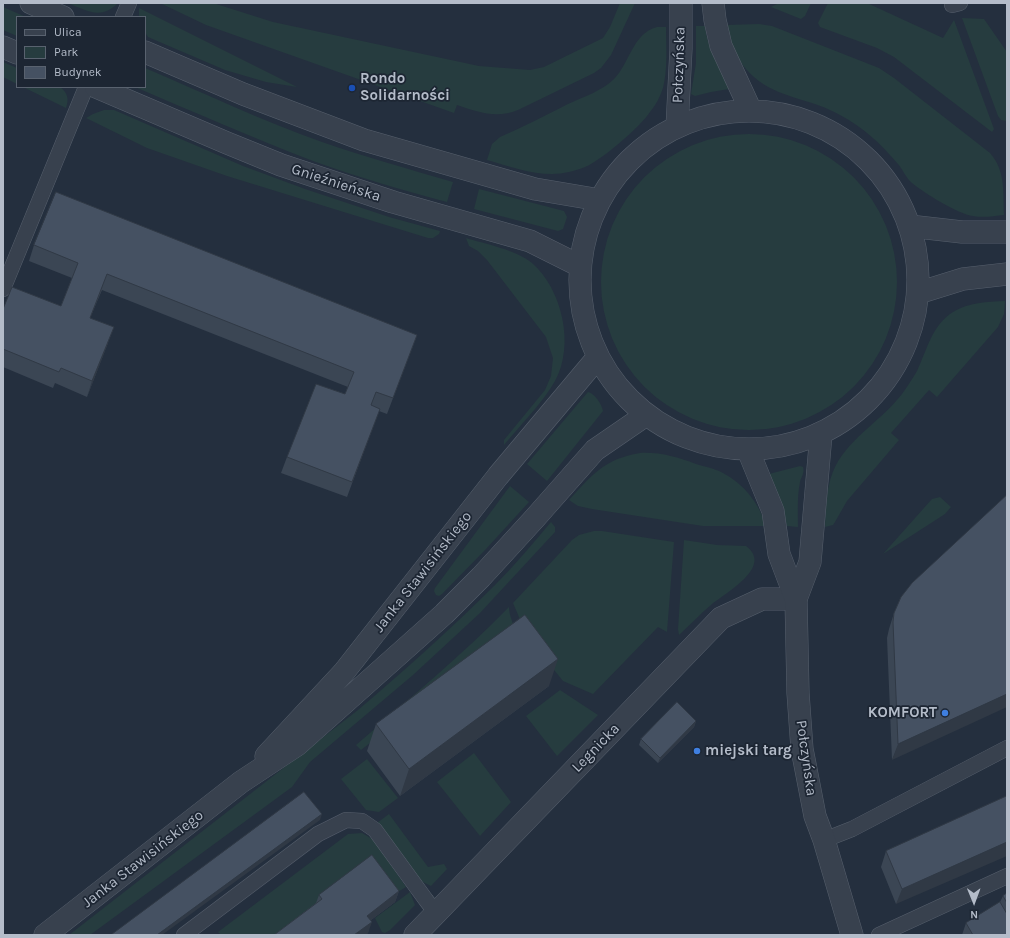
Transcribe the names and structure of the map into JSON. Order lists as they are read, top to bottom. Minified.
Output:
{"streets":{"street":["Połczyńska","Gnieźnieńska","Janka Stawisińskiego","Legnicka"]},"crossings":[["Połczyńska","Legnicka"]],"places":["Rondo Solidarności","KOMFORT","miejski targ"],"legend":["Ulica","Park","Budynek"],"north":"bottom"}
